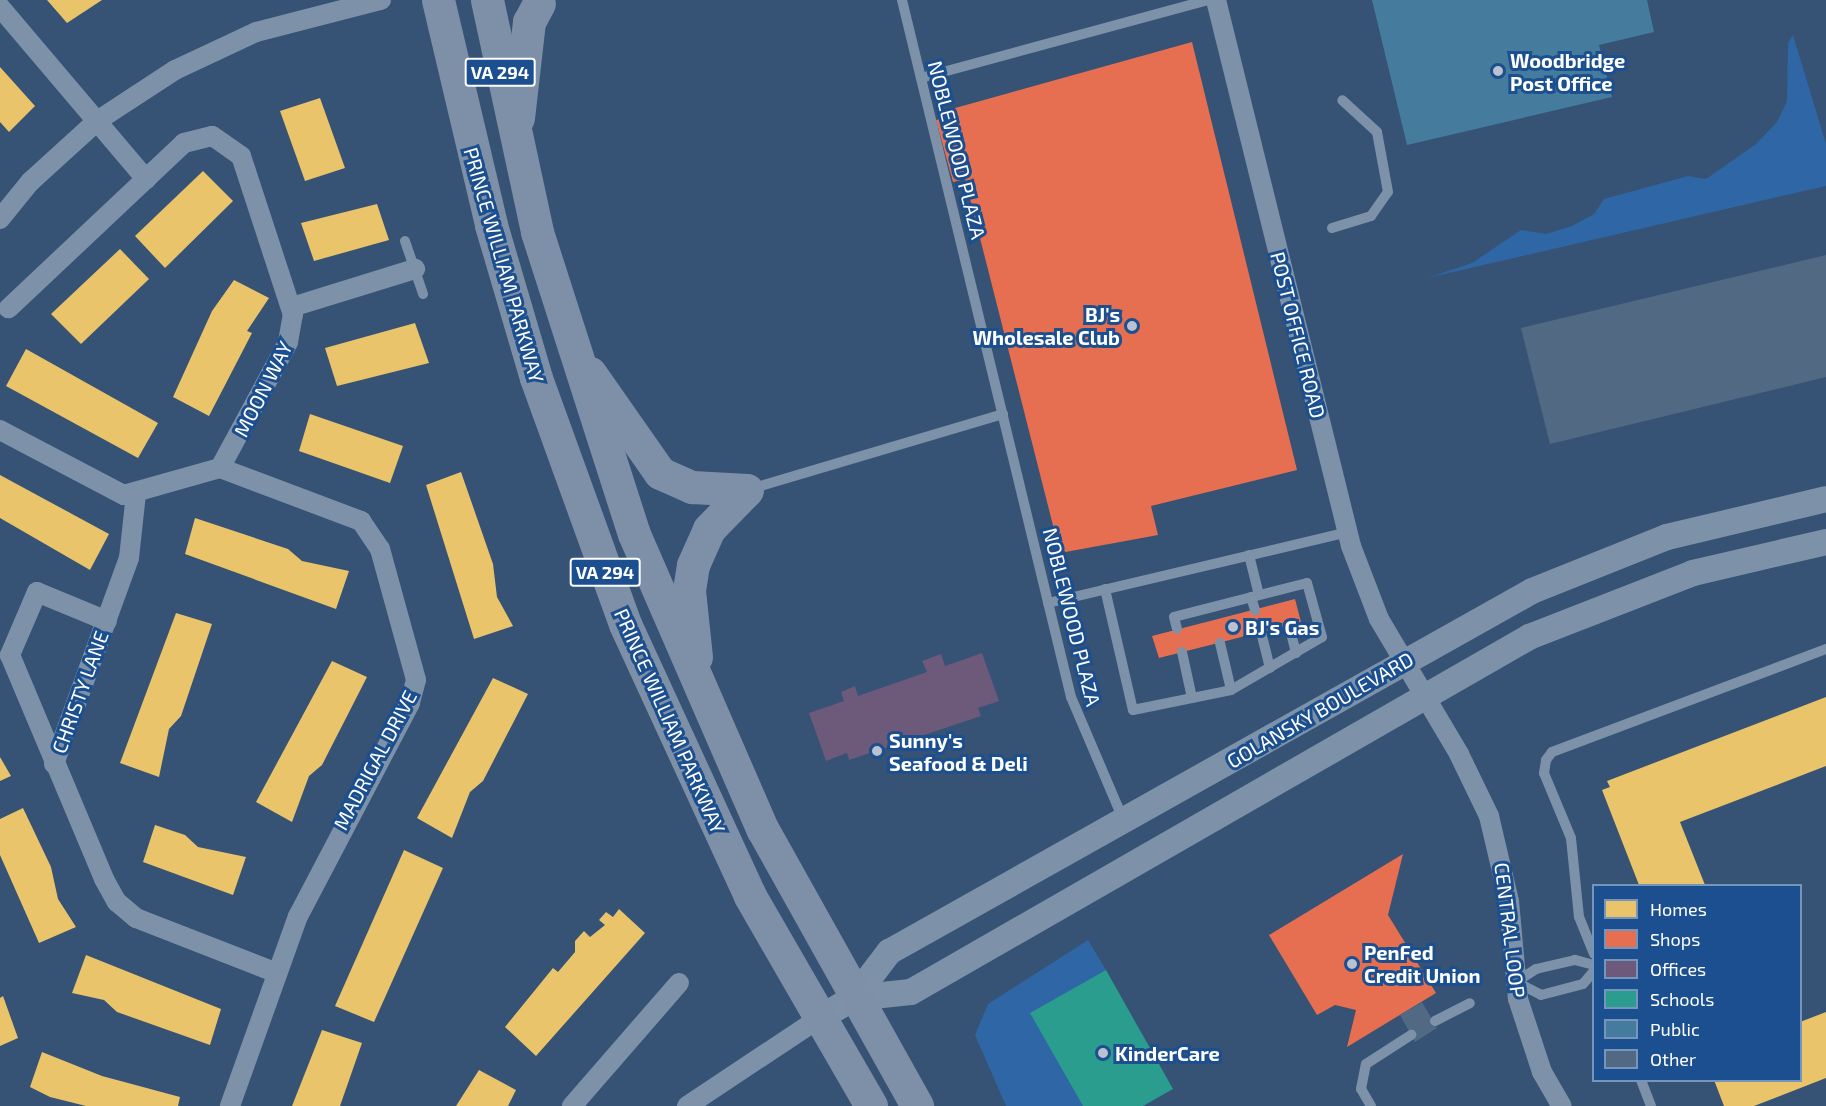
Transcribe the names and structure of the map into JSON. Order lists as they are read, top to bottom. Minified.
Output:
{"streets":{"highway":["VA 294","PRINCE WILLIAM PARKWAY"],"street":["POST OFFICE ROAD","MOON WAY","CHRISTY LANE","GOLANSKY BOULEVARD","MADRIGAL DRIVE","CENTRAL LOOP"],"lane":["NOBLEWOOD PLAZA"]},"crossings":[["NOBLEWOOD PLAZA","GOLANSKY BOULEVARD"],["PRINCE WILLIAM PARKWAY","GOLANSKY BOULEVARD"],["POST OFFICE ROAD","GOLANSKY BOULEVARD"],["POST OFFICE ROAD","CENTRAL LOOP"],["MOON WAY","MADRIGAL DRIVE"],["CHRISTY LANE","MADRIGAL DRIVE"],["GOLANSKY BOULEVARD","CENTRAL LOOP"]],"places":["Woodbridge Post Office","BJ's Wholesale Club","BJ's Gas","Sunny's Seafood & Deli","PenFed Credit Union","KinderCare"],"legend":["Homes","Shops","Offices","Schools","Public","Other"]}
